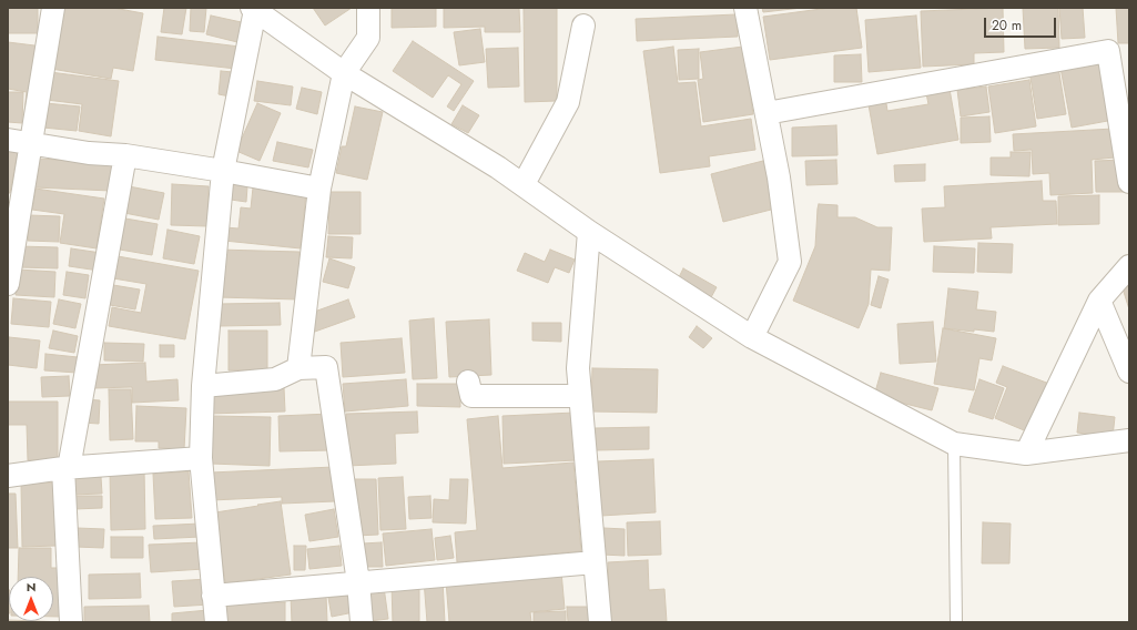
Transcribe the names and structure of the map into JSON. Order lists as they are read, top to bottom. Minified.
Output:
{"scale_bar":"20 m","north":"top"}
